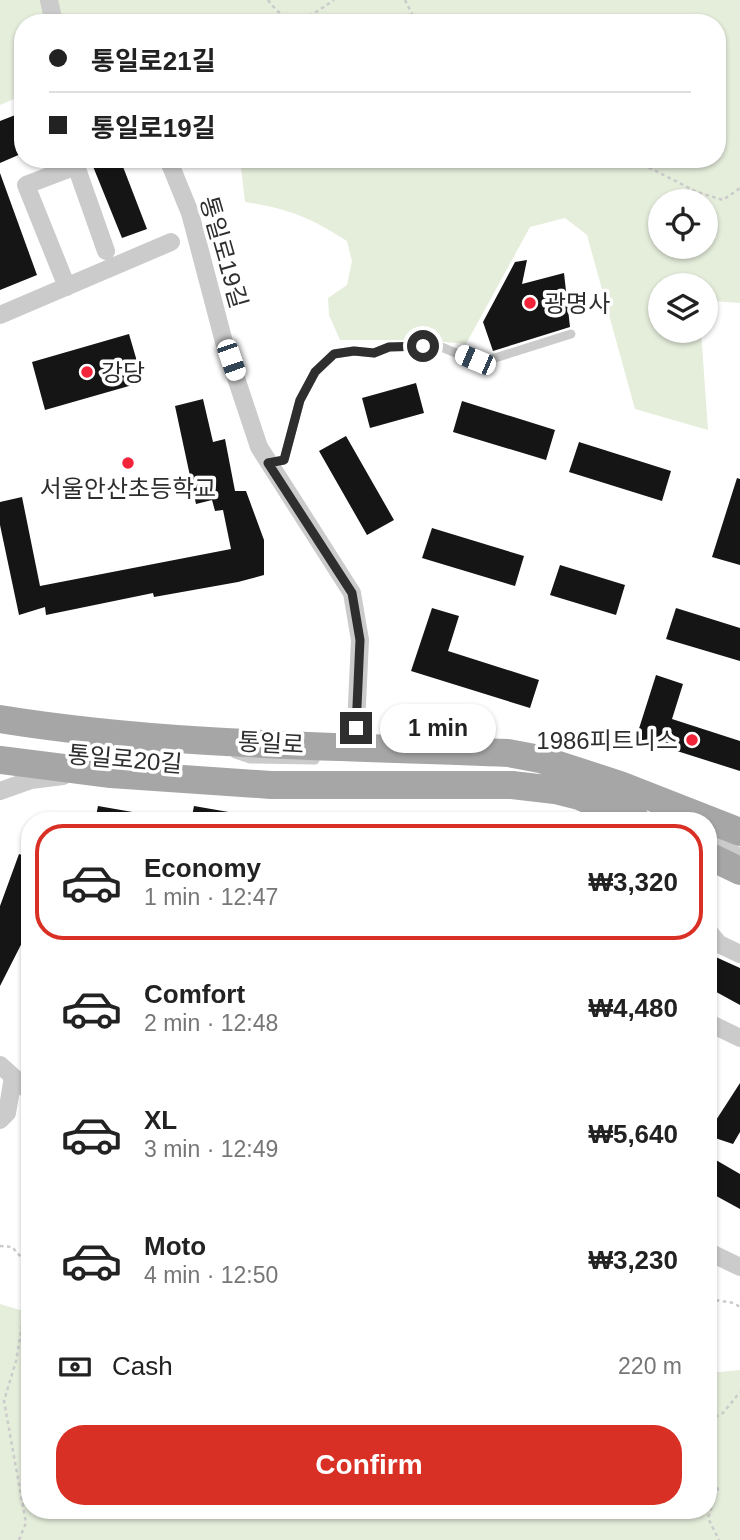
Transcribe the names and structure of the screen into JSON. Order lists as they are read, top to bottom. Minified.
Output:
{"streets":{"main road":["통일로"],"street":["통일로19길","통일로20길"]},"crossings":[["통일로19길","통일로"],["통일로","통일로20길"]],"places":["광명사","강당","서울안산초등학교","1986피트니스"],"page":{"banner":["통일로21길","통일로19길"],"bubble":"1 min","list":[{"name":"Economy","note":"1 min · 12:47","value":"₩3,320"},{"name":"Comfort","note":"2 min · 12:48","value":"₩4,480"},{"name":"XL","note":"3 min · 12:49","value":"₩5,640"},{"name":"Moto","note":"4 min · 12:50","value":"₩3,230"}],"pay":["Cash","220 m"],"buttons":"Confirm"}}
